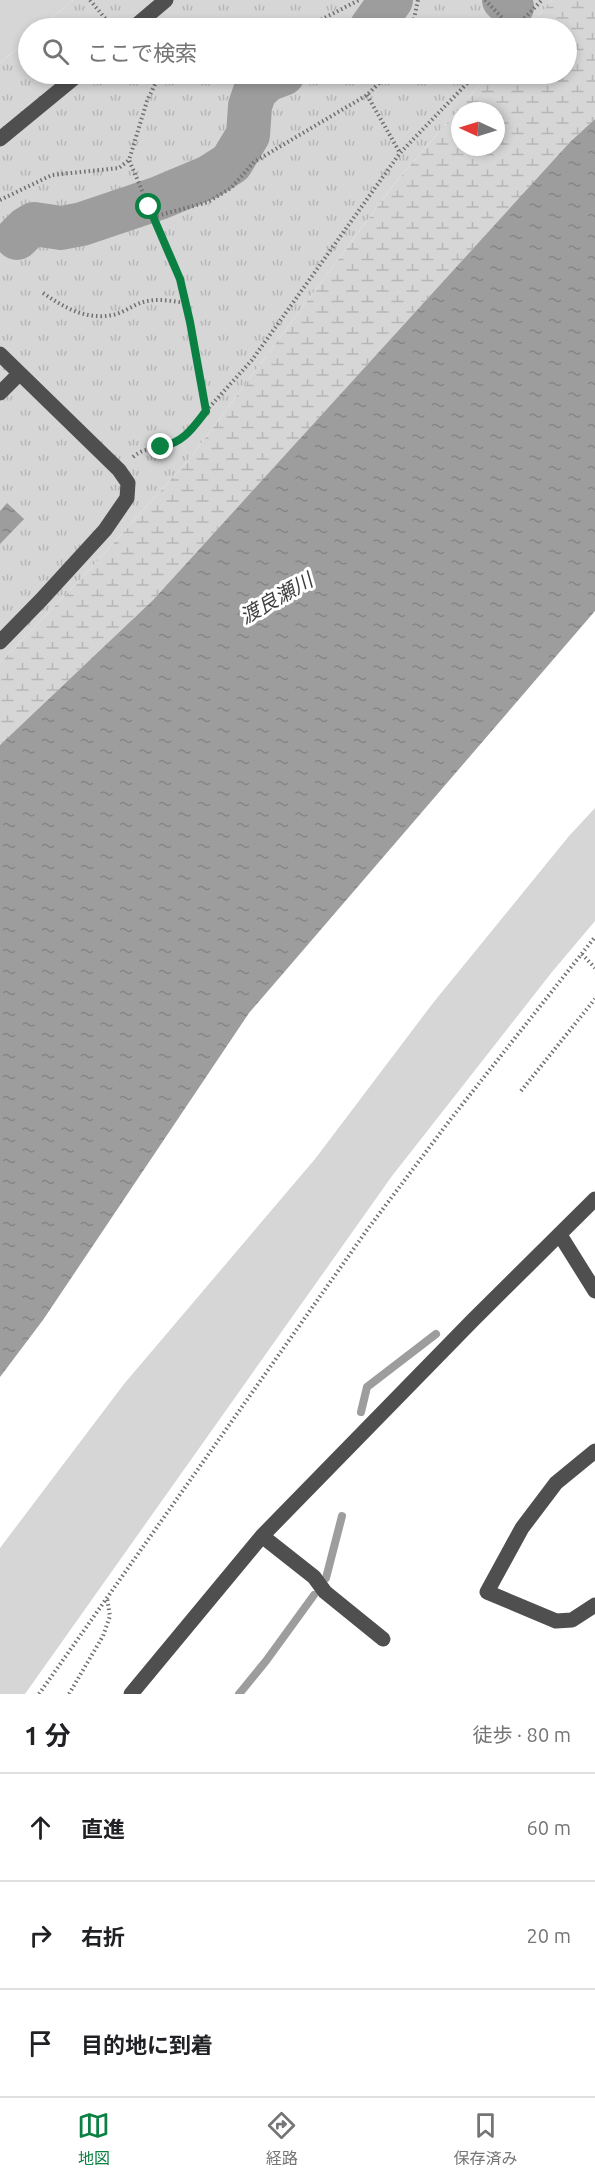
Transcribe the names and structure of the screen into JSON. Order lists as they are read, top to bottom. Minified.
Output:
{"water":["渡良瀬川"],"north":"left","page":{"search":"ここで検索","heading":["1 分","徒歩 · 80 m"],"list":[["直進","60 m"],["右折","20 m"],"目的地に到着"],"nav":["地図","経路","保存済み"]}}
